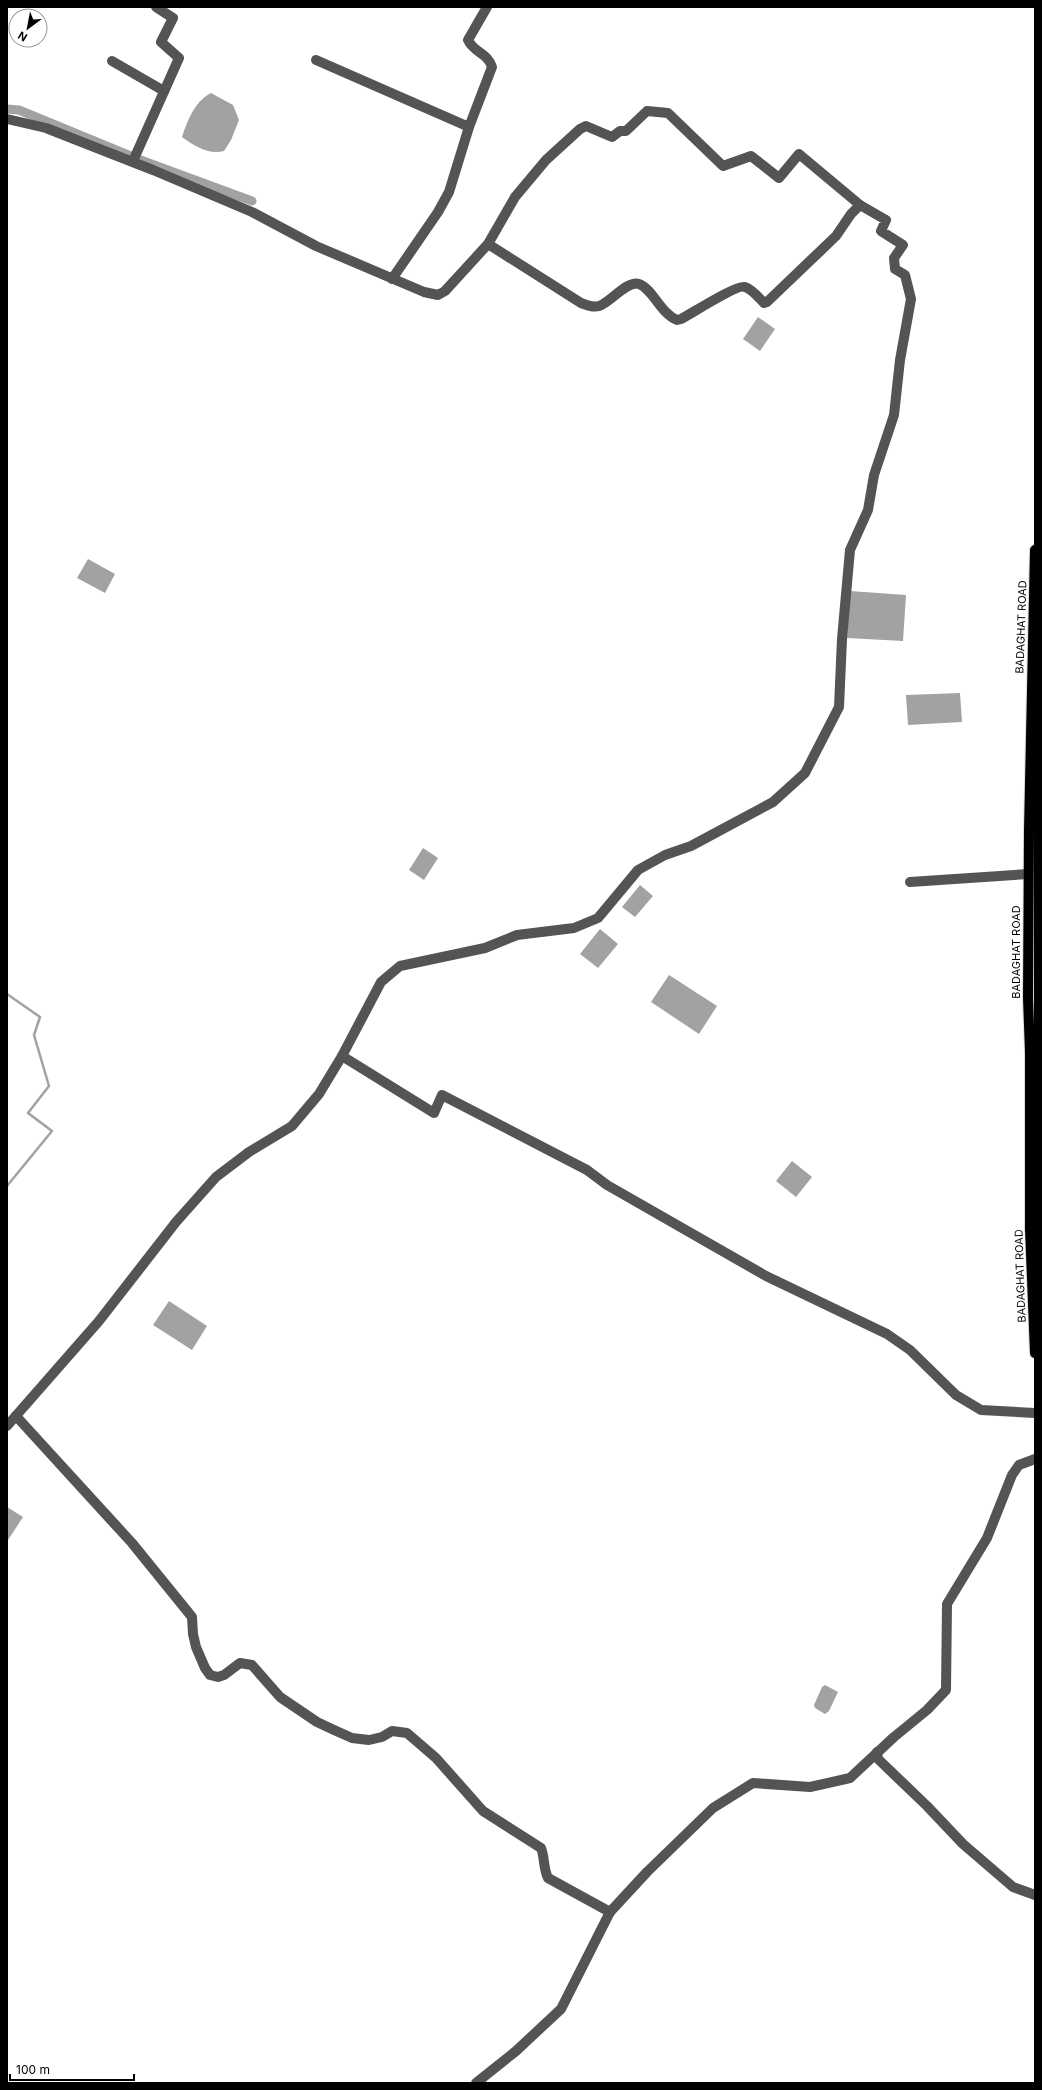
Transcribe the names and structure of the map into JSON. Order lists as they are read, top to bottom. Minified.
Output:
{"streets":{"main road":["BADAGHAT ROAD"]},"scale_bar":"100 m","north":"bottom left"}
